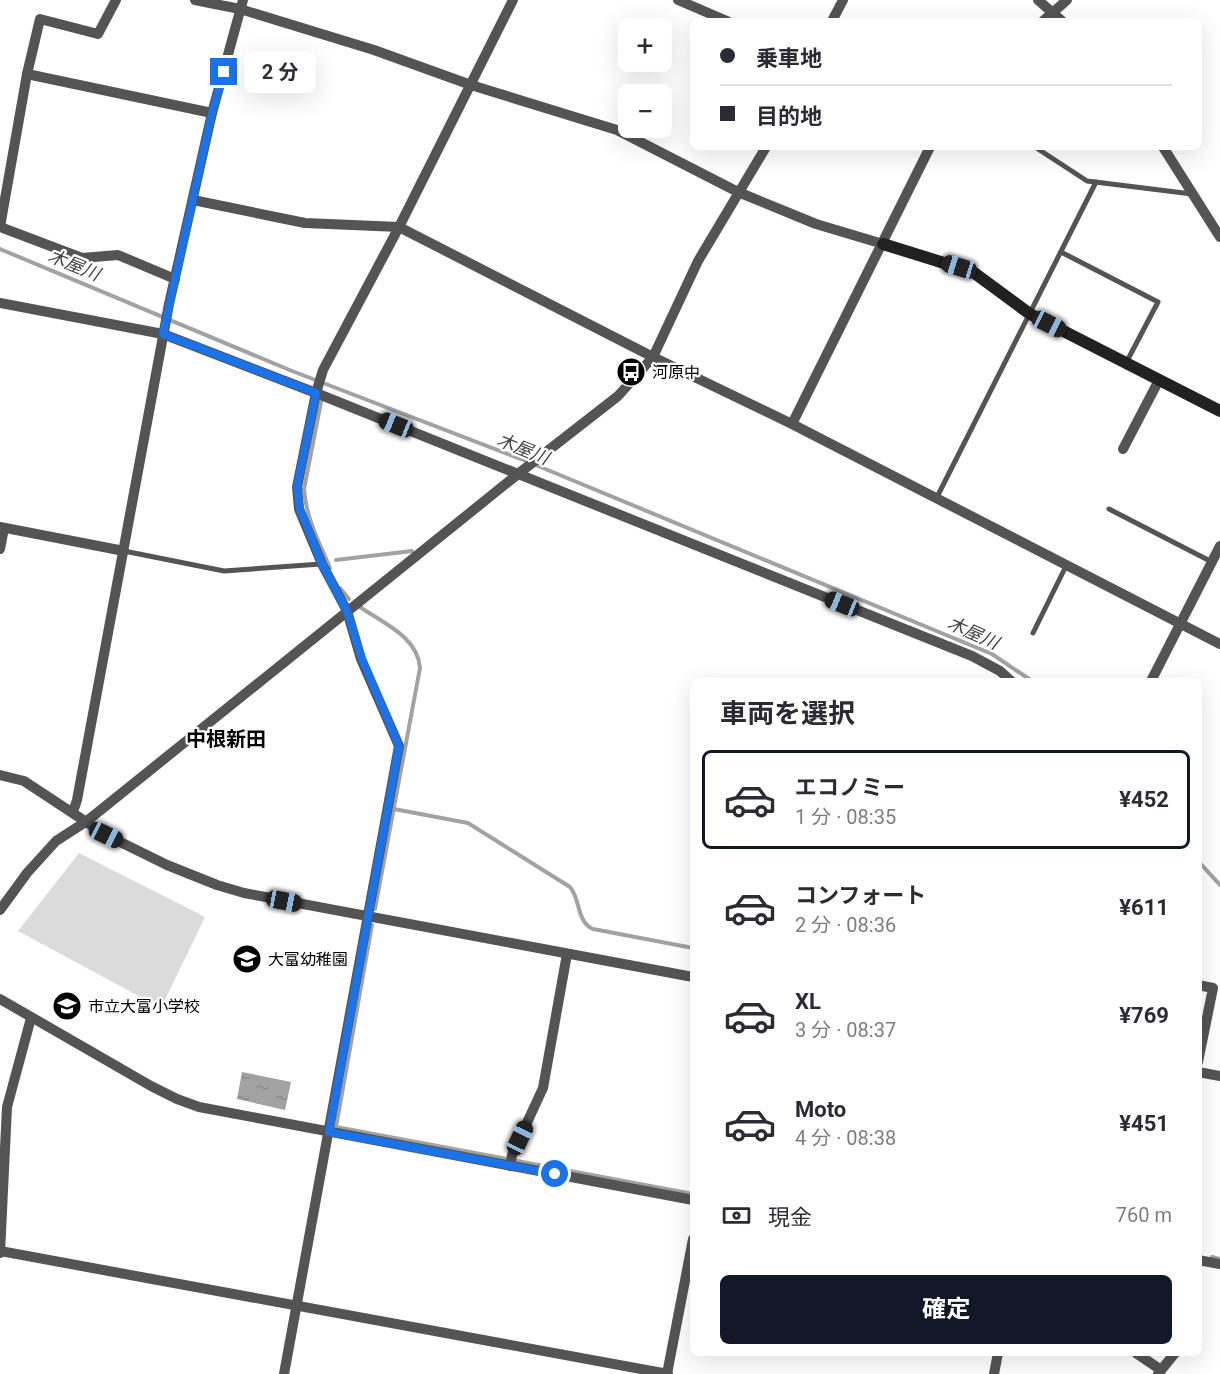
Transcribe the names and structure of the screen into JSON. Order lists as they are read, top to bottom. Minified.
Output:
{"districts":["中根新田"],"water":["木屋川"],"places":{"bus stop":["河原中"],"school or university":["大富幼稚園","市立大富小学校"]},"page":{"map_buttons":["+","−"],"banner":["乗車地","目的地"],"bubble":"2 分","heading":"車両を選択","list":[{"name":"エコノミー","note":"1 分 · 08:35","value":"¥452"},{"name":"コンフォート","note":"2 分 · 08:36","value":"¥611"},{"name":"XL","note":"3 分 · 08:37","value":"¥769"},{"name":"Moto","note":"4 分 · 08:38","value":"¥451"}],"pay":["現金","760 m"],"buttons":"確定"}}
